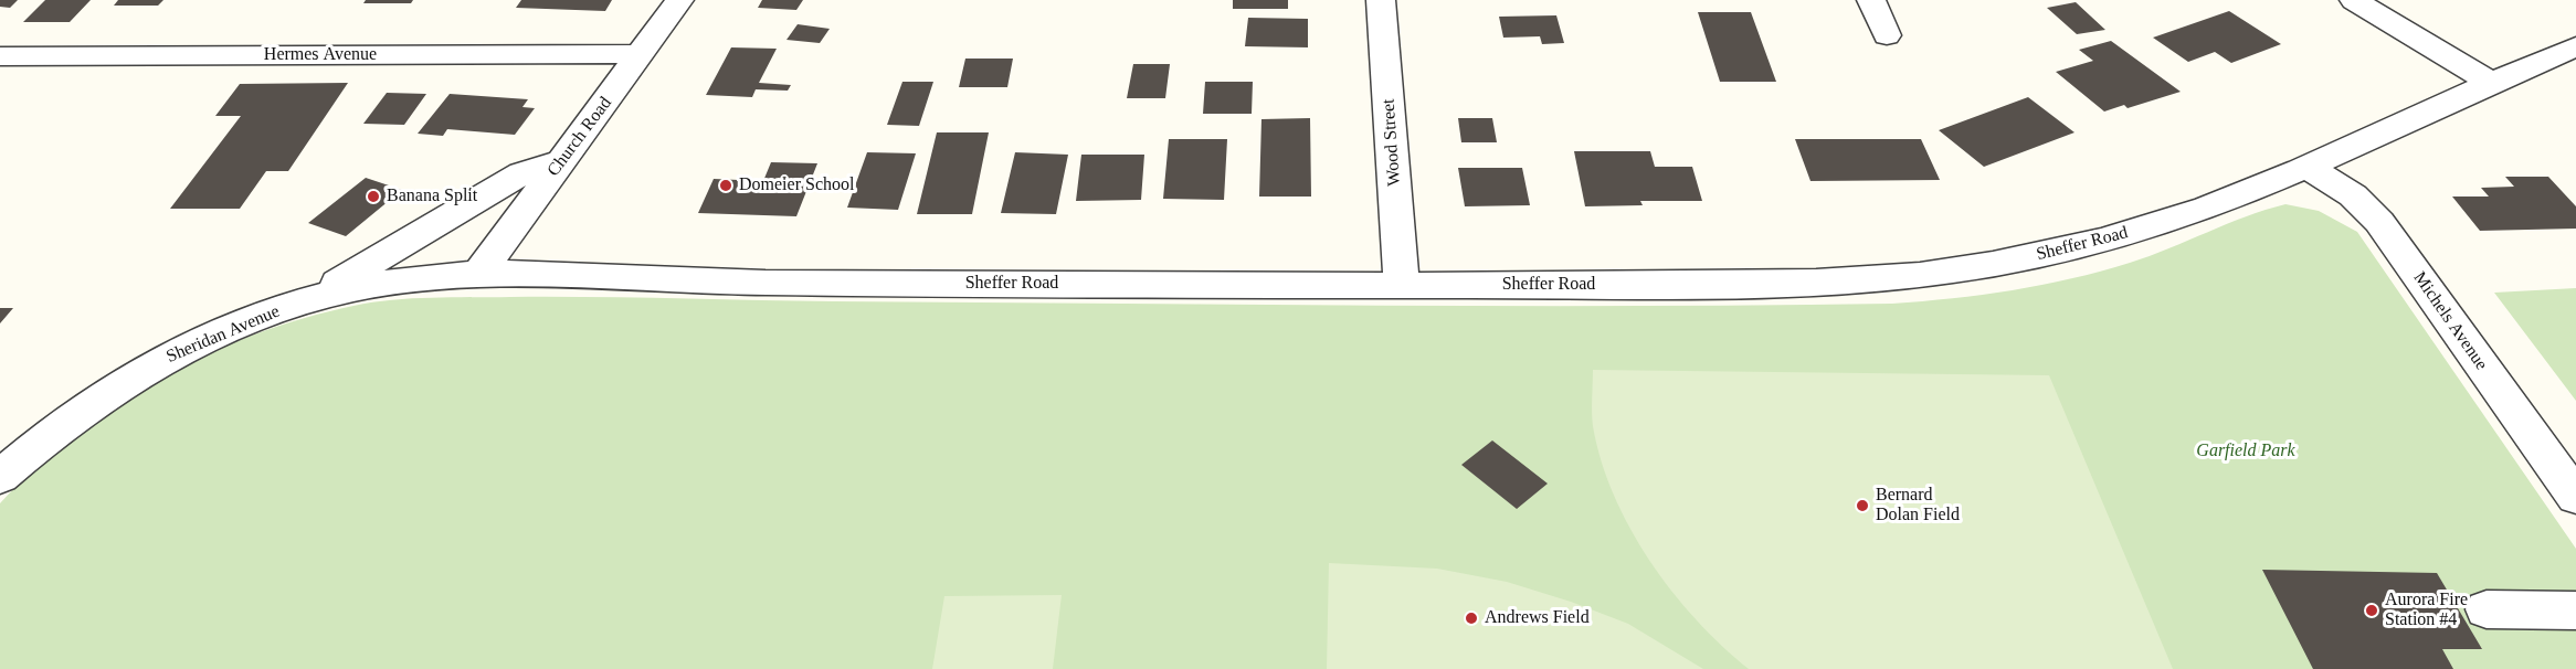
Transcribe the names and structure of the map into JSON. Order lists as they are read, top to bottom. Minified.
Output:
{"streets":{"street":["Hermes Avenue","Church Road","Wood Street","Sheffer Road","Michels Avenue","Sheridan Avenue"]},"crossings":[["Hermes Avenue","Church Road"],["Church Road","Sheffer Road"],["Church Road","Sheridan Avenue"],["Wood Street","Sheffer Road"],["Sheffer Road","Michels Avenue"],["Sheffer Road","Sheridan Avenue"]],"parks":["Garfield Park"],"places":["Domeier School","Banana Split","Bernard Dolan Field","Aurora Fire Station #4","Andrews Field"]}
